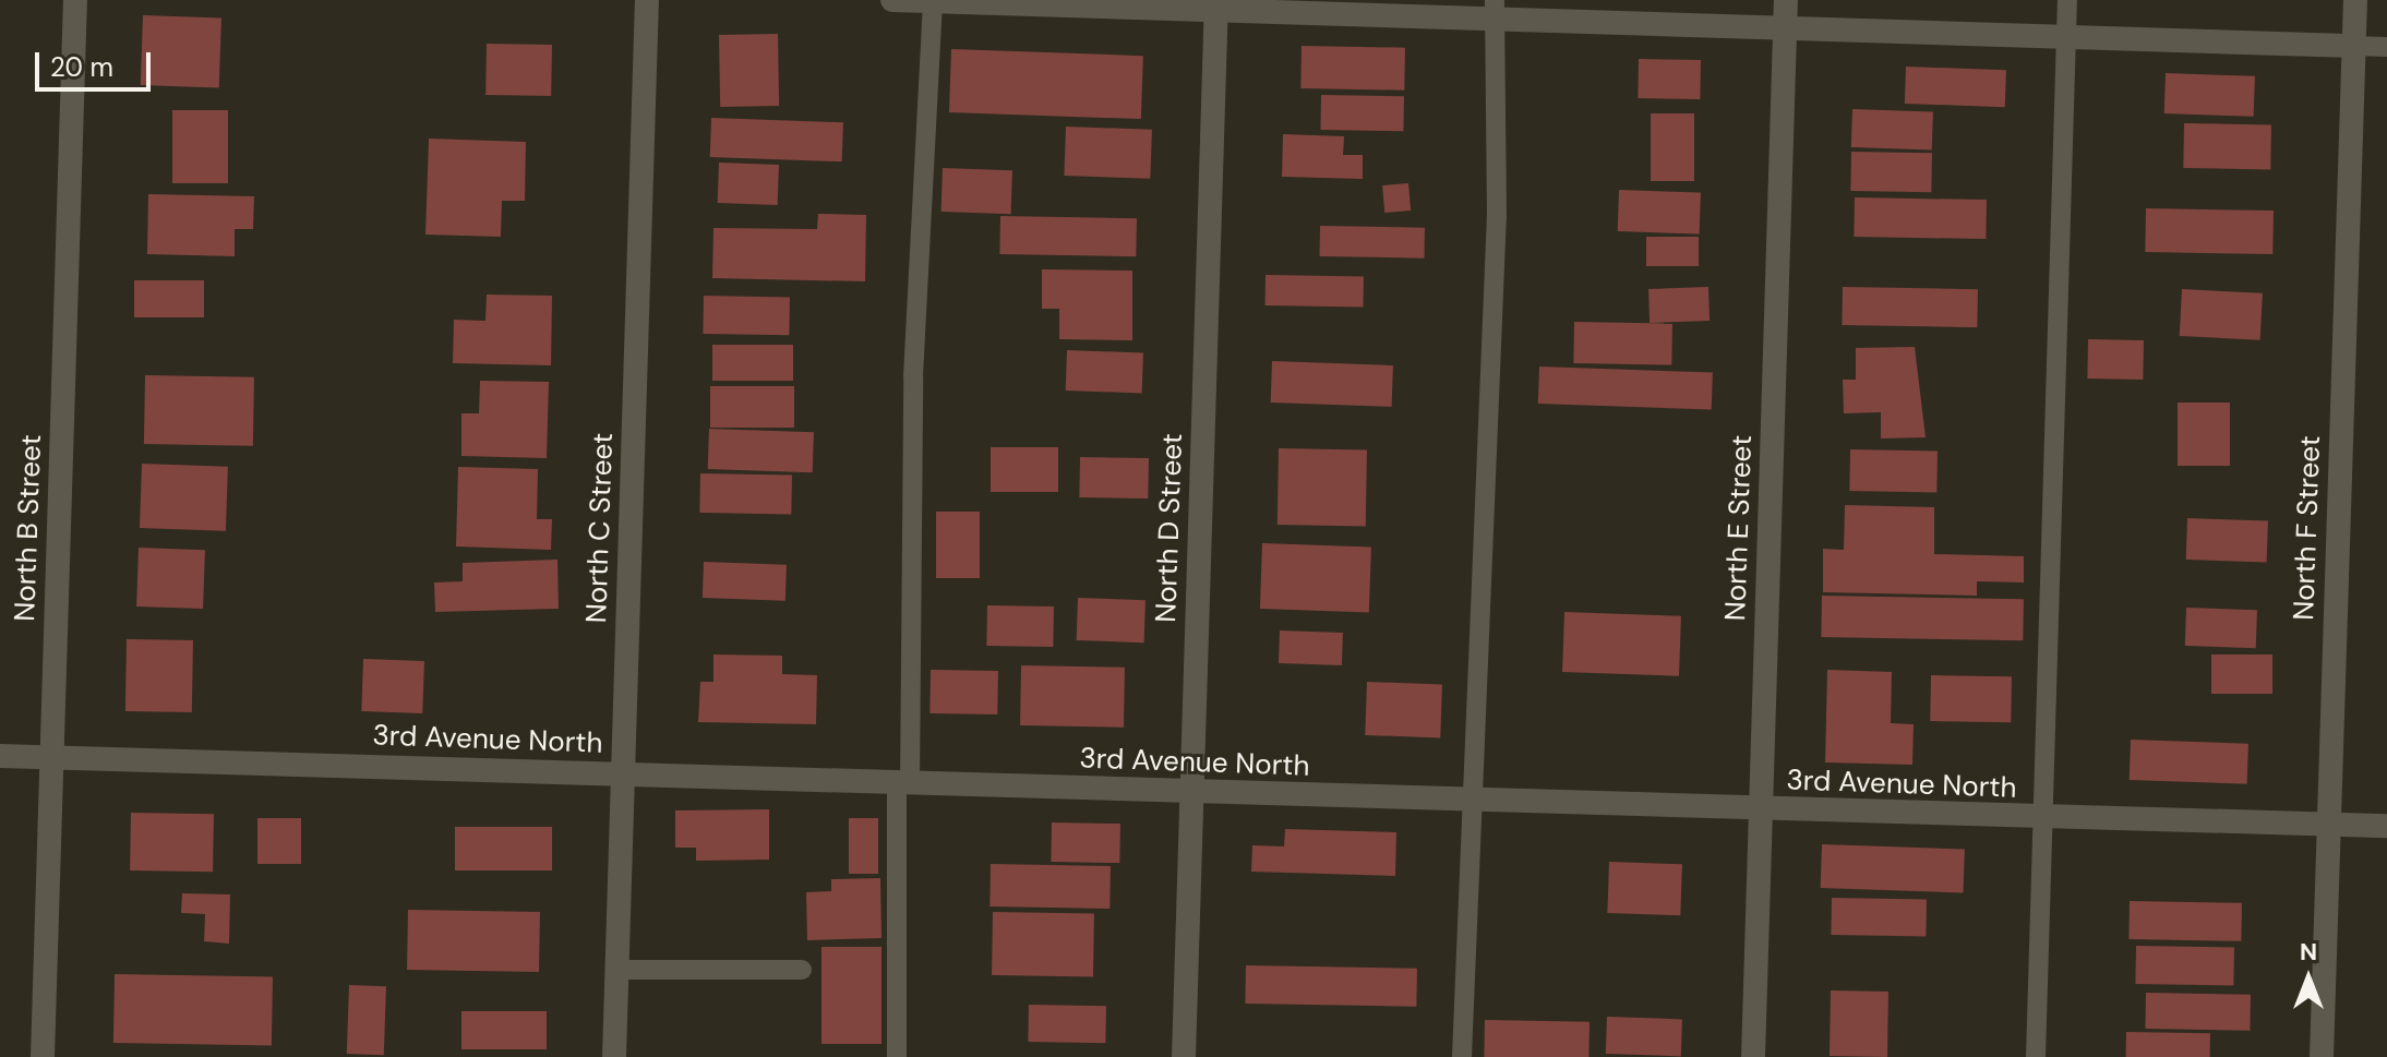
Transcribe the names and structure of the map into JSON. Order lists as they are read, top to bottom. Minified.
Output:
{"streets":{"street":["North B Street","North C Street","North D Street","North E Street","North F Street","3rd Avenue North"]},"crossings":[["North B Street","3rd Avenue North"],["North C Street","3rd Avenue North"],["North D Street","3rd Avenue North"],["North E Street","3rd Avenue North"],["North F Street","3rd Avenue North"]],"scale_bar":"20 m","north":"top"}
